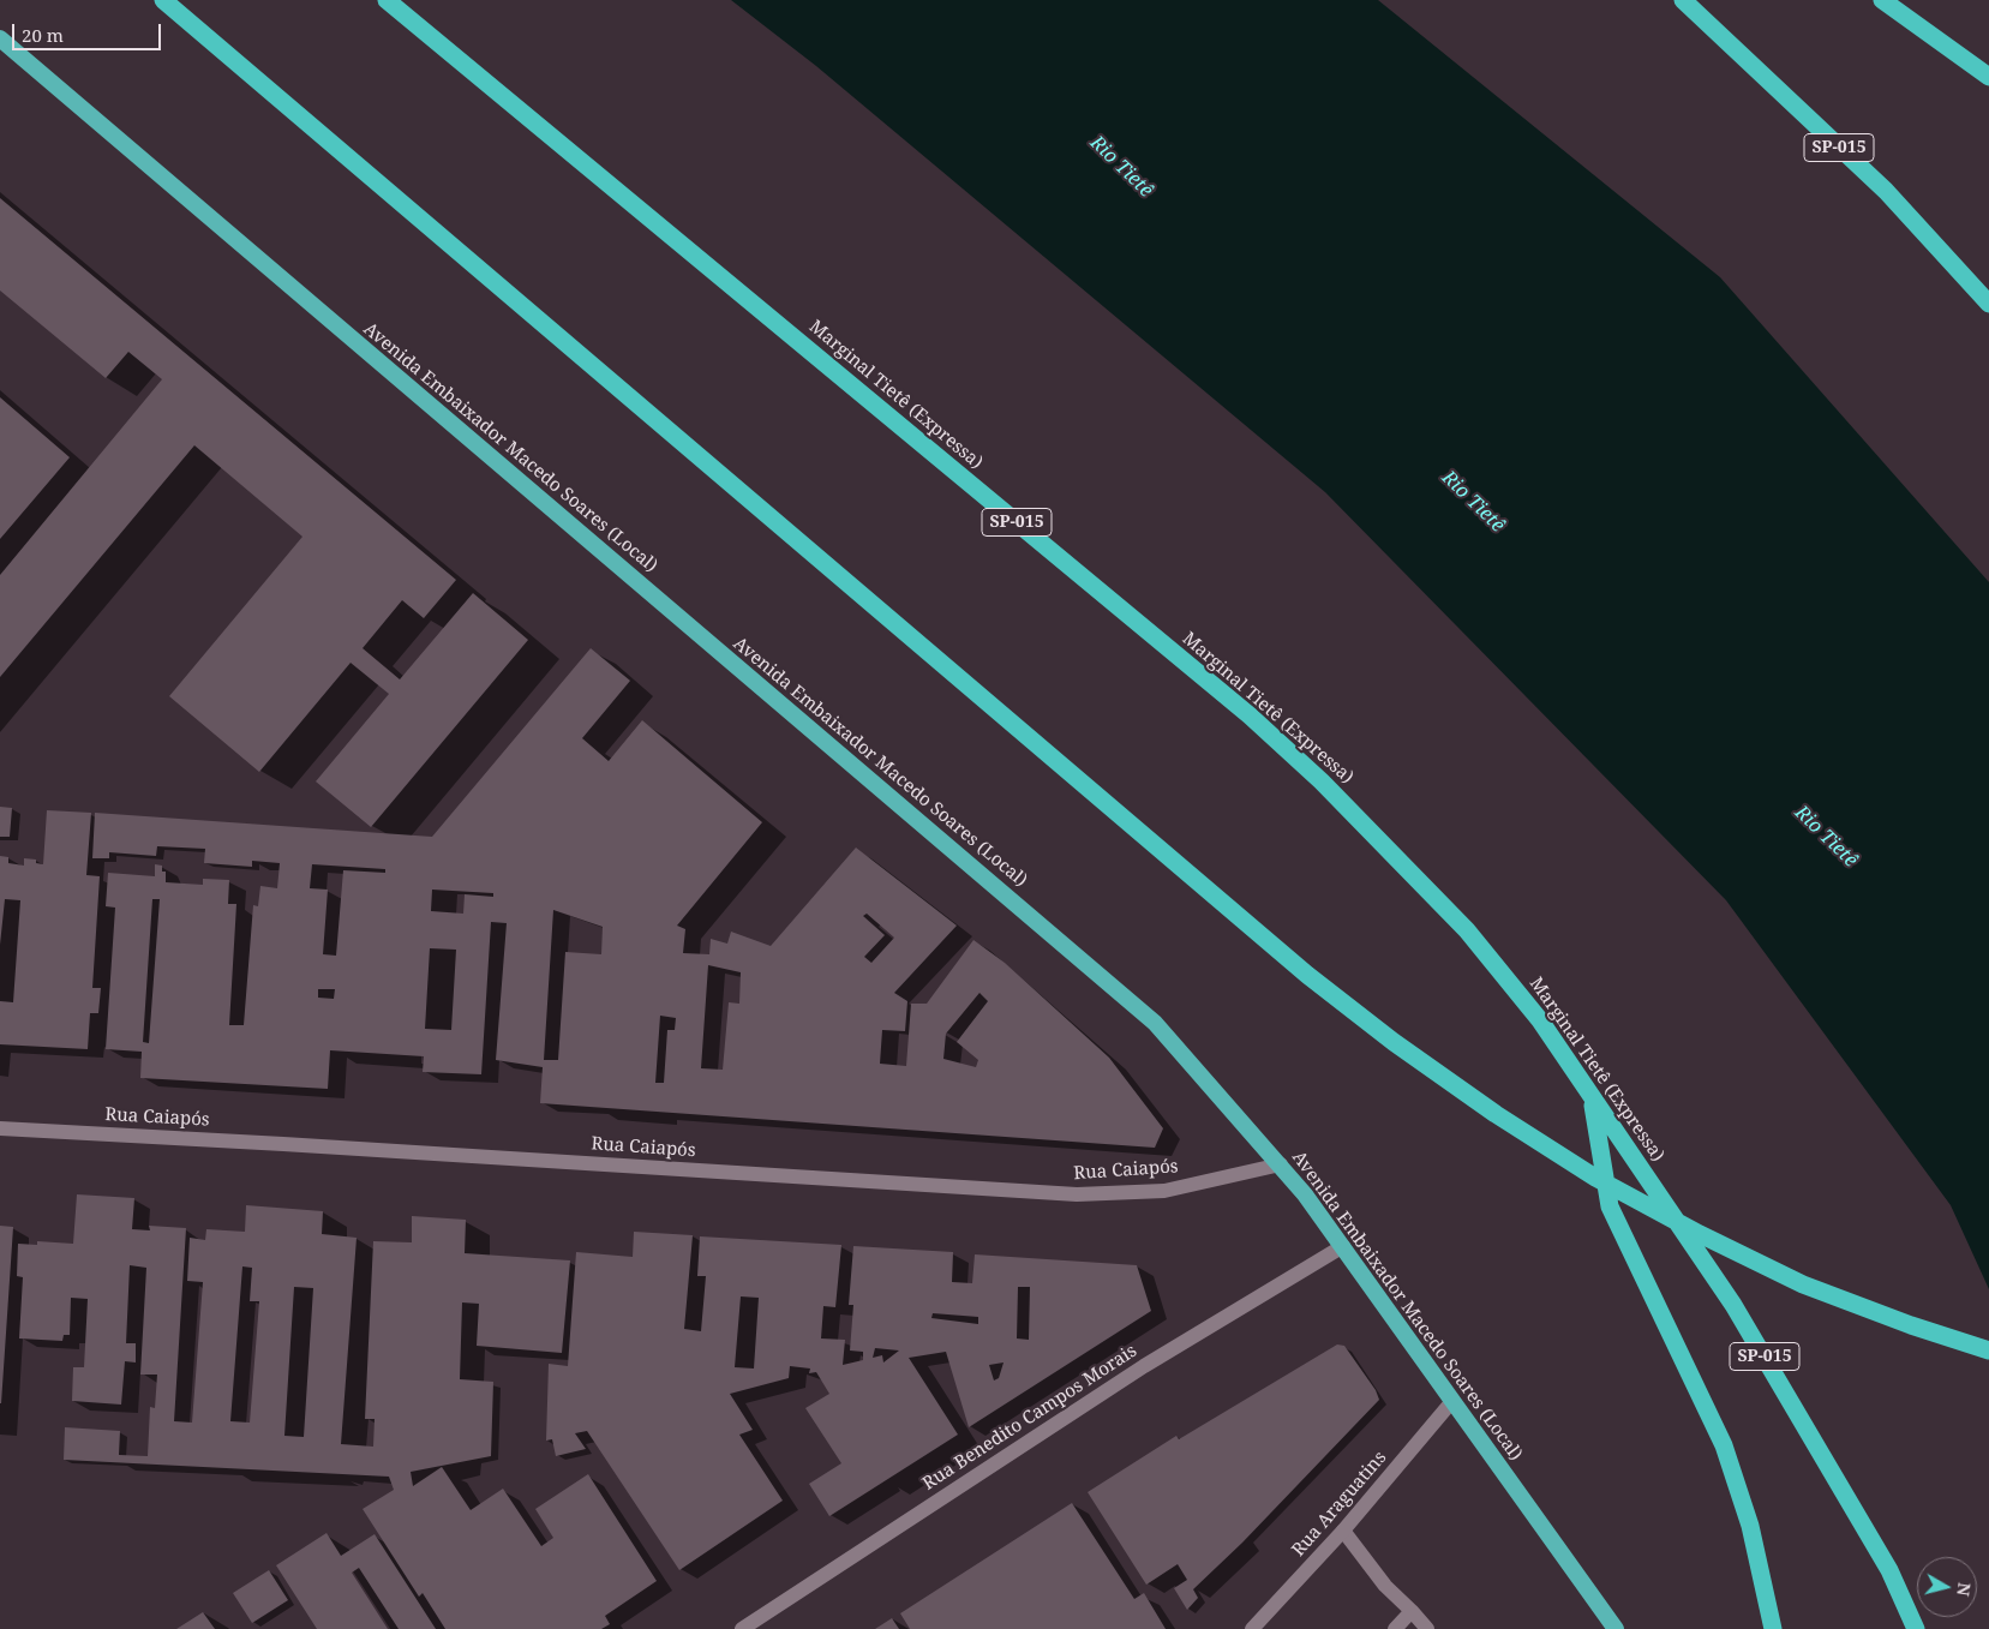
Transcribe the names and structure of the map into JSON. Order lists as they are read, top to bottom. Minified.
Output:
{"streets":{"highway":["SP-015","Marginal Tietê (Expressa)","Avenida Embaixador Macedo Soares (Local)"],"street":["Rua Caiapós","Rua Benedito Campos Morais","Rua Araguatins"]},"crossings":[["Avenida Embaixador Macedo Soares (Local)","Rua Caiapós"],["Avenida Embaixador Macedo Soares (Local)","Rua Benedito Campos Morais"],["Avenida Embaixador Macedo Soares (Local)","Rua Araguatins"]],"water":["Rio Tietê"],"scale_bar":"20 m","north":"right"}
